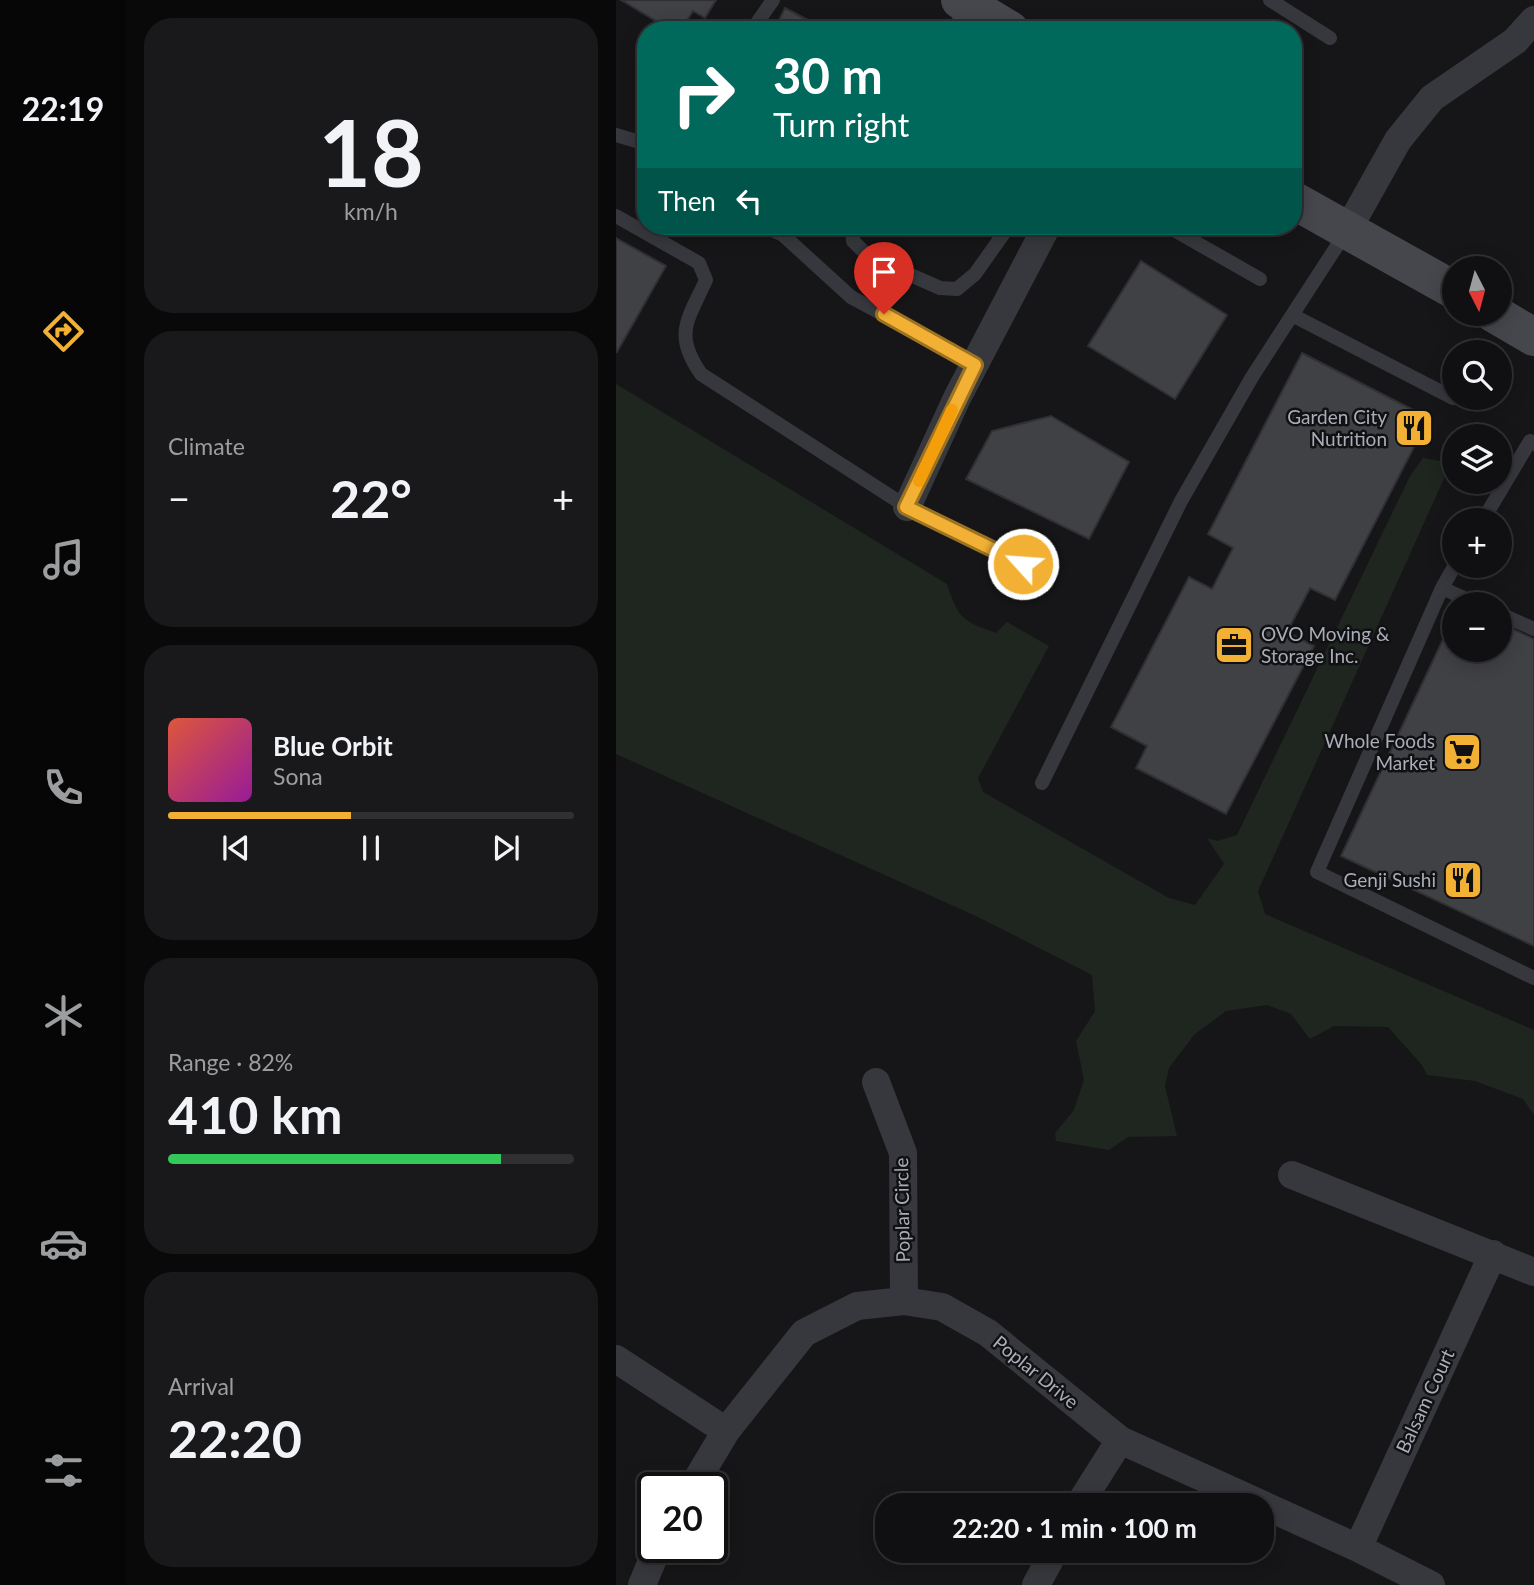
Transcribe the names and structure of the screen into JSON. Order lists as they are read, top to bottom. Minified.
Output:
{"streets":{"street":["Poplar Circle","Poplar Drive","Balsam Court"]},"crossings":[["Poplar Circle","Poplar Drive"],["Poplar Drive","Balsam Court"]],"places":{"restaurant":["Garden City Nutrition","Genji Sushi"],"office":["OVO Moving & Storage Inc."],"supermarket":["Whole Foods Market"]},"north":"bottom","page":{"tabs":"22:19","tile":[["18","km/h"],"Climate",["Range · 82%","410 km"],["Arrival","22:20"]],"turn":["30 m","Turn right"],"then":"Then","map_buttons":["+","−"],"heat":["−","22°","+"],"song":["Blue Orbit","Sona"],"limit":"20","trip":"22:20 · 1 min · 100 m"}}
